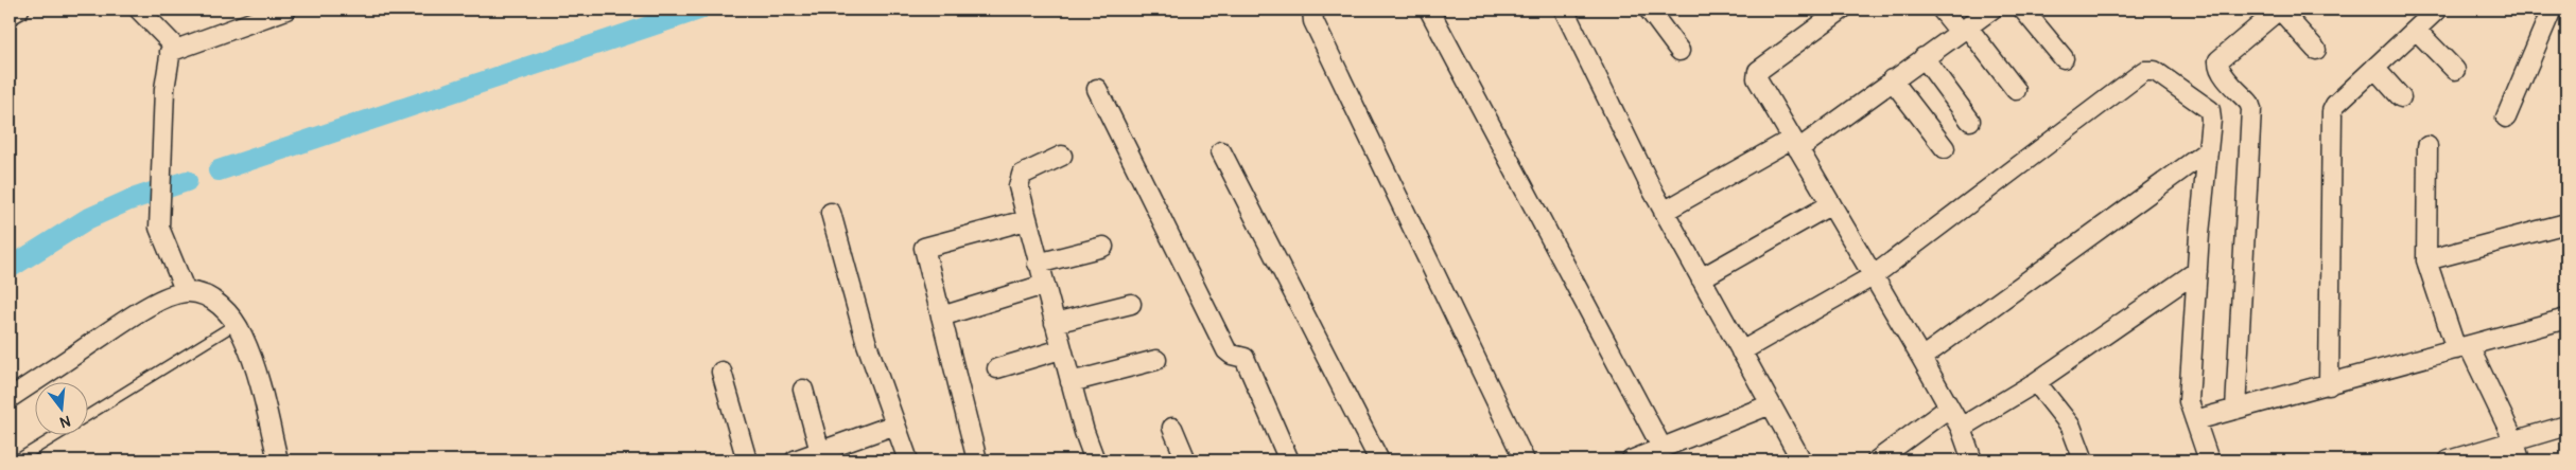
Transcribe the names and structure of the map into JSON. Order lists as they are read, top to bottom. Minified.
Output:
{"north":"bottom"}
